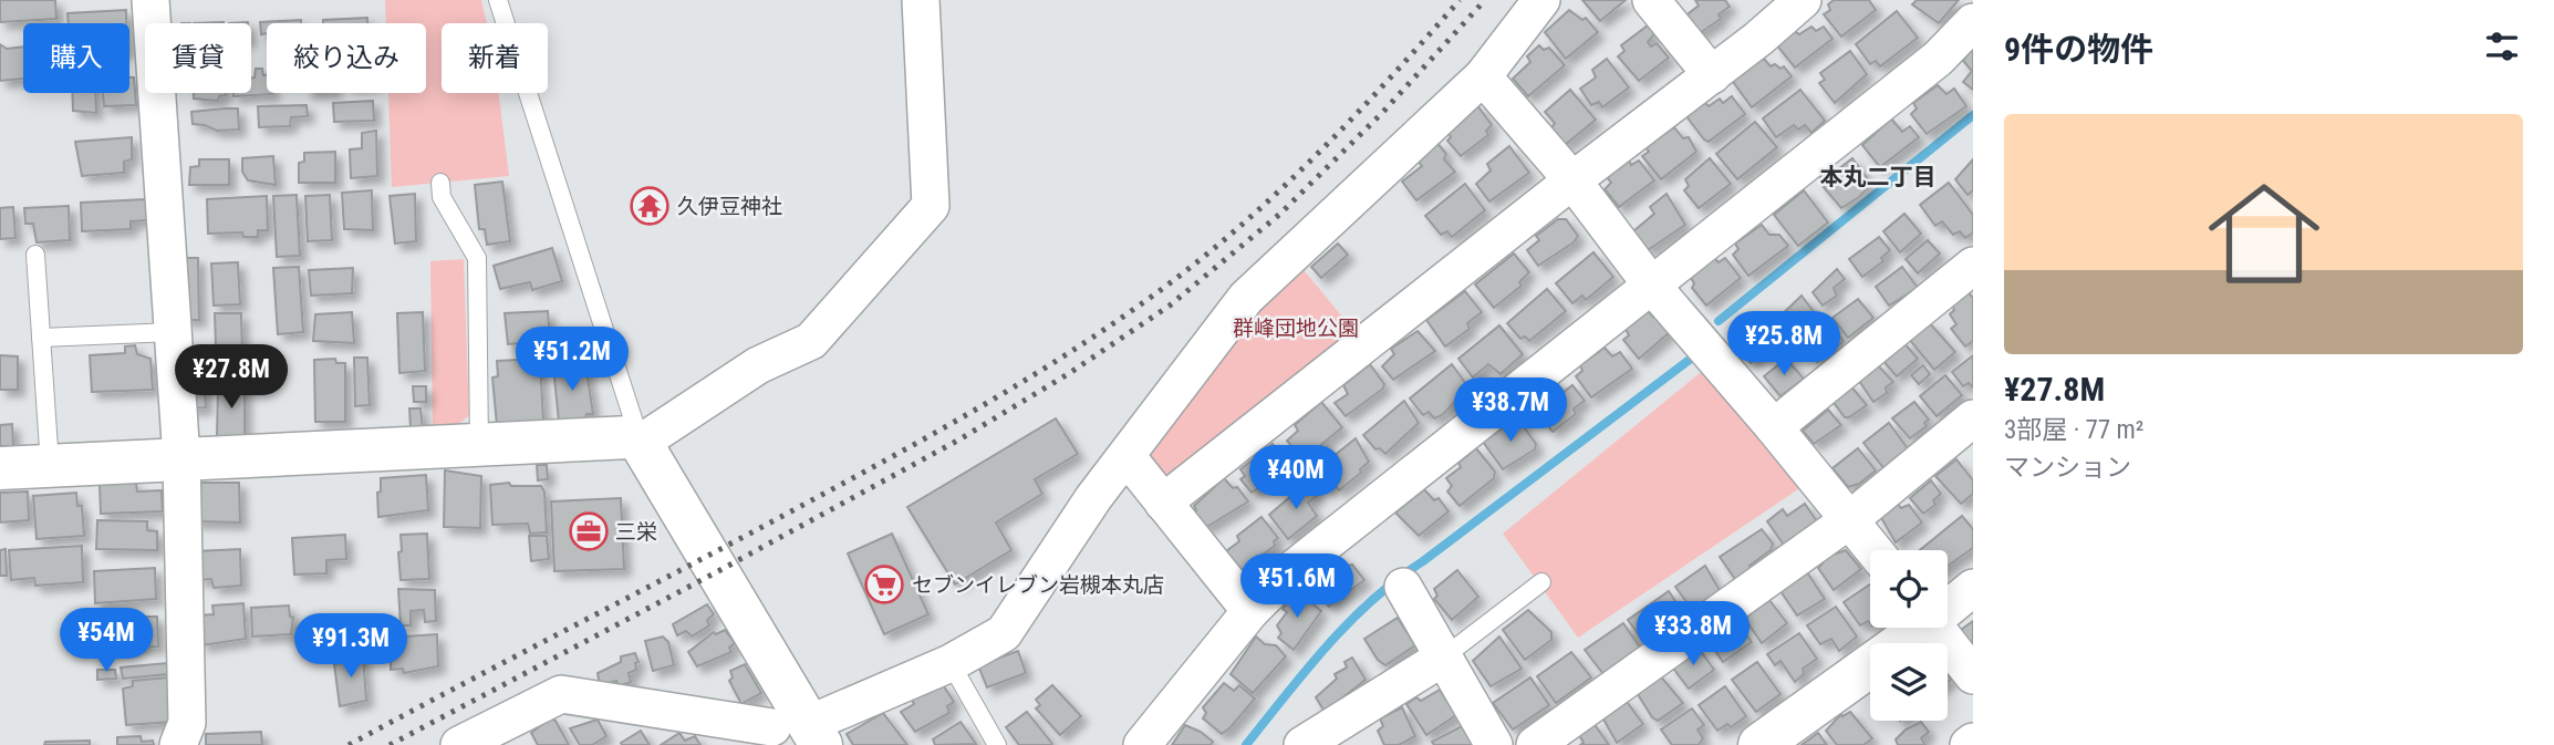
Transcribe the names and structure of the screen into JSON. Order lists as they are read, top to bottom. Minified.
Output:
{"districts":["本丸二丁目"],"parks":["群峰団地公園"],"places":{"temple":["久伊豆神社"],"office":["三栄"],"supermarket":["セブンイレブン岩槻本丸店"]},"page":{"heading":"9件の物件","chip":["購入","賃貸","絞り込み","新着"],"list":[{"name":"¥27.8M","note":"3部屋 · 77 m² · マンション"}],"price":["¥25.8M","¥51.2M","¥27.8M","¥38.7M","¥40M","¥51.6M","¥33.8M","¥54M","¥91.3M"]}}
